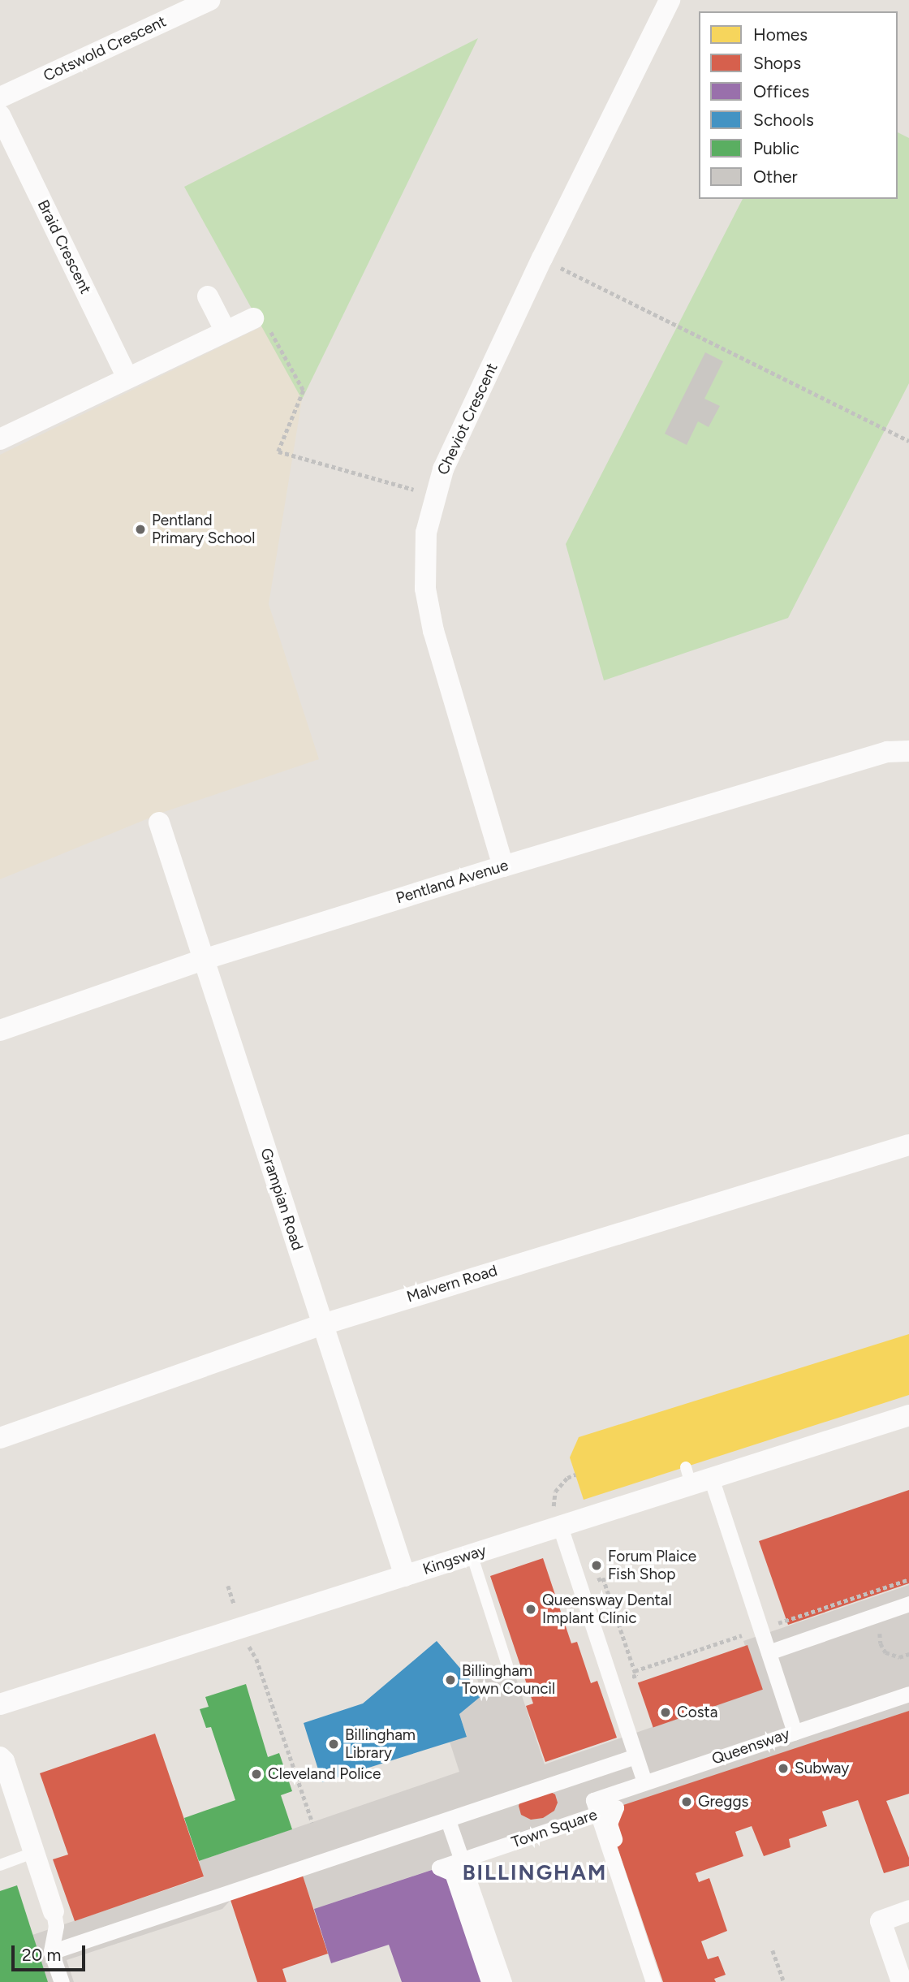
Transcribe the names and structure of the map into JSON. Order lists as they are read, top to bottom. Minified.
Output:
{"streets":{"street":["Cotswold Crescent","Braid Crescent","Cheviot Crescent","Pentland Avenue","Grampian Road","Malvern Road","Kingsway","Queensway","Town Square"]},"crossings":[["Cheviot Crescent","Pentland Avenue"],["Pentland Avenue","Grampian Road"],["Grampian Road","Malvern Road"],["Grampian Road","Kingsway"],["Queensway","Town Square"]],"districts":["BILLINGHAM"],"places":["Pentland Primary School","Forum Plaice Fish Shop","Queensway Dental Implant Clinic","Billingham Town Council","Costa","Billingham Library","Subway","Cleveland Police","Greggs"],"legend":["Homes","Shops","Offices","Schools","Public","Other"],"scale_bar":"20 m"}
